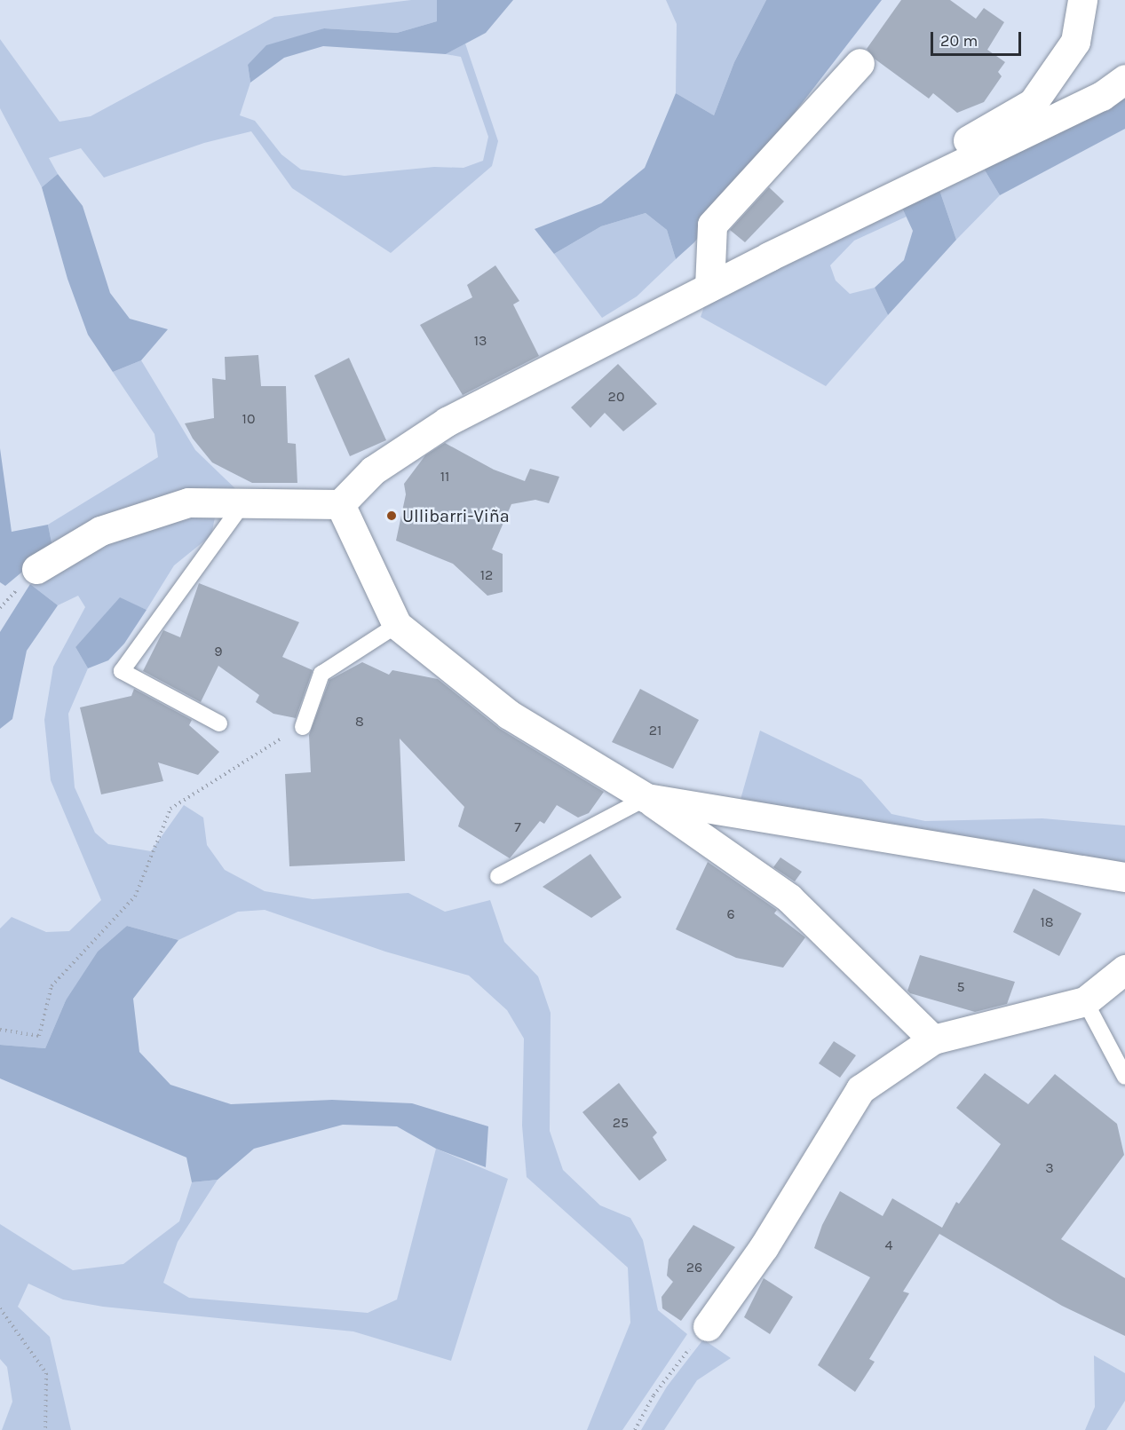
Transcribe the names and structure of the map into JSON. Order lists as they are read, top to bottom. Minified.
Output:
{"places":["Ullibarri-Viña"],"house_numbers":["13","20","10","11","12","9","8","21","7","6","18","5","25","3","4","26"],"scale_bar":"20 m"}
